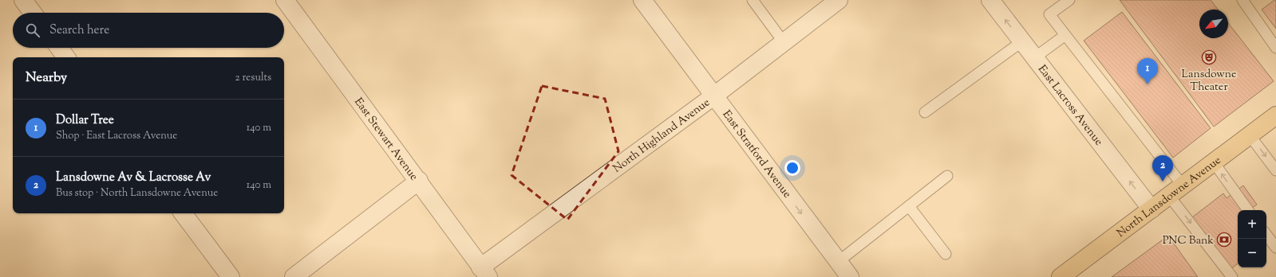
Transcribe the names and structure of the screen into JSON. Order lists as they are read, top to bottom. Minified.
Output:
{"streets":{"main road":["North Lansdowne Avenue"],"street":["East Lacross Avenue","North Highland Avenue","East Stewart Avenue","East Stratford Avenue"]},"crossings":[["East Lacross Avenue","North Lansdowne Avenue"],["North Highland Avenue","East Stewart Avenue"],["North Highland Avenue","East Stratford Avenue"]],"one_way":["East Lacross Avenue","East Stratford Avenue"],"places":{"theatre":["Lansdowne Theater"],"bank":["PNC Bank"]},"north":"bottom left","page":{"search":"Search here","heading":["Nearby","2 results"],"pins":["1","2"],"list":[{"mark":"1","name":"Dollar Tree","note":"Shop · East Lacross Avenue","value":"140 m"},{"mark":"2","name":"Lansdowne Av & Lacrosse Av","note":"Bus stop · North Lansdowne Avenue","value":"140 m"}],"map_buttons":["+","−"]}}
